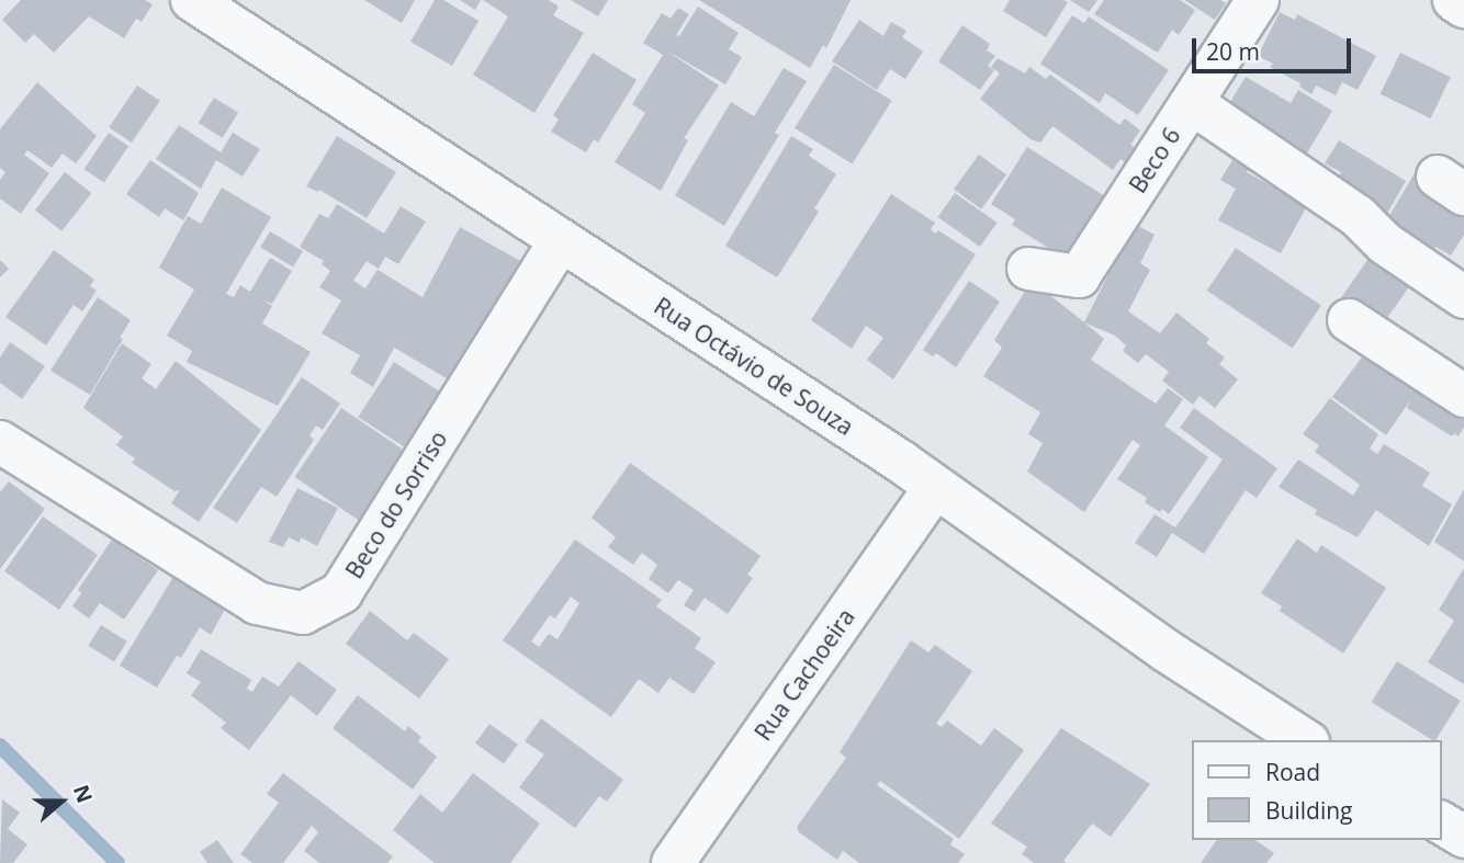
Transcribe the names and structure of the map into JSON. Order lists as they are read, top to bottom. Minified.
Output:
{"streets":{"street":["Beco 6","Rua Octávio de Souza","Beco do Sorriso","Rua Cachoeira"]},"crossings":[["Rua Octávio de Souza","Beco do Sorriso"],["Rua Octávio de Souza","Rua Cachoeira"]],"legend":["Road","Building"],"scale_bar":"20 m","north":"right"}
